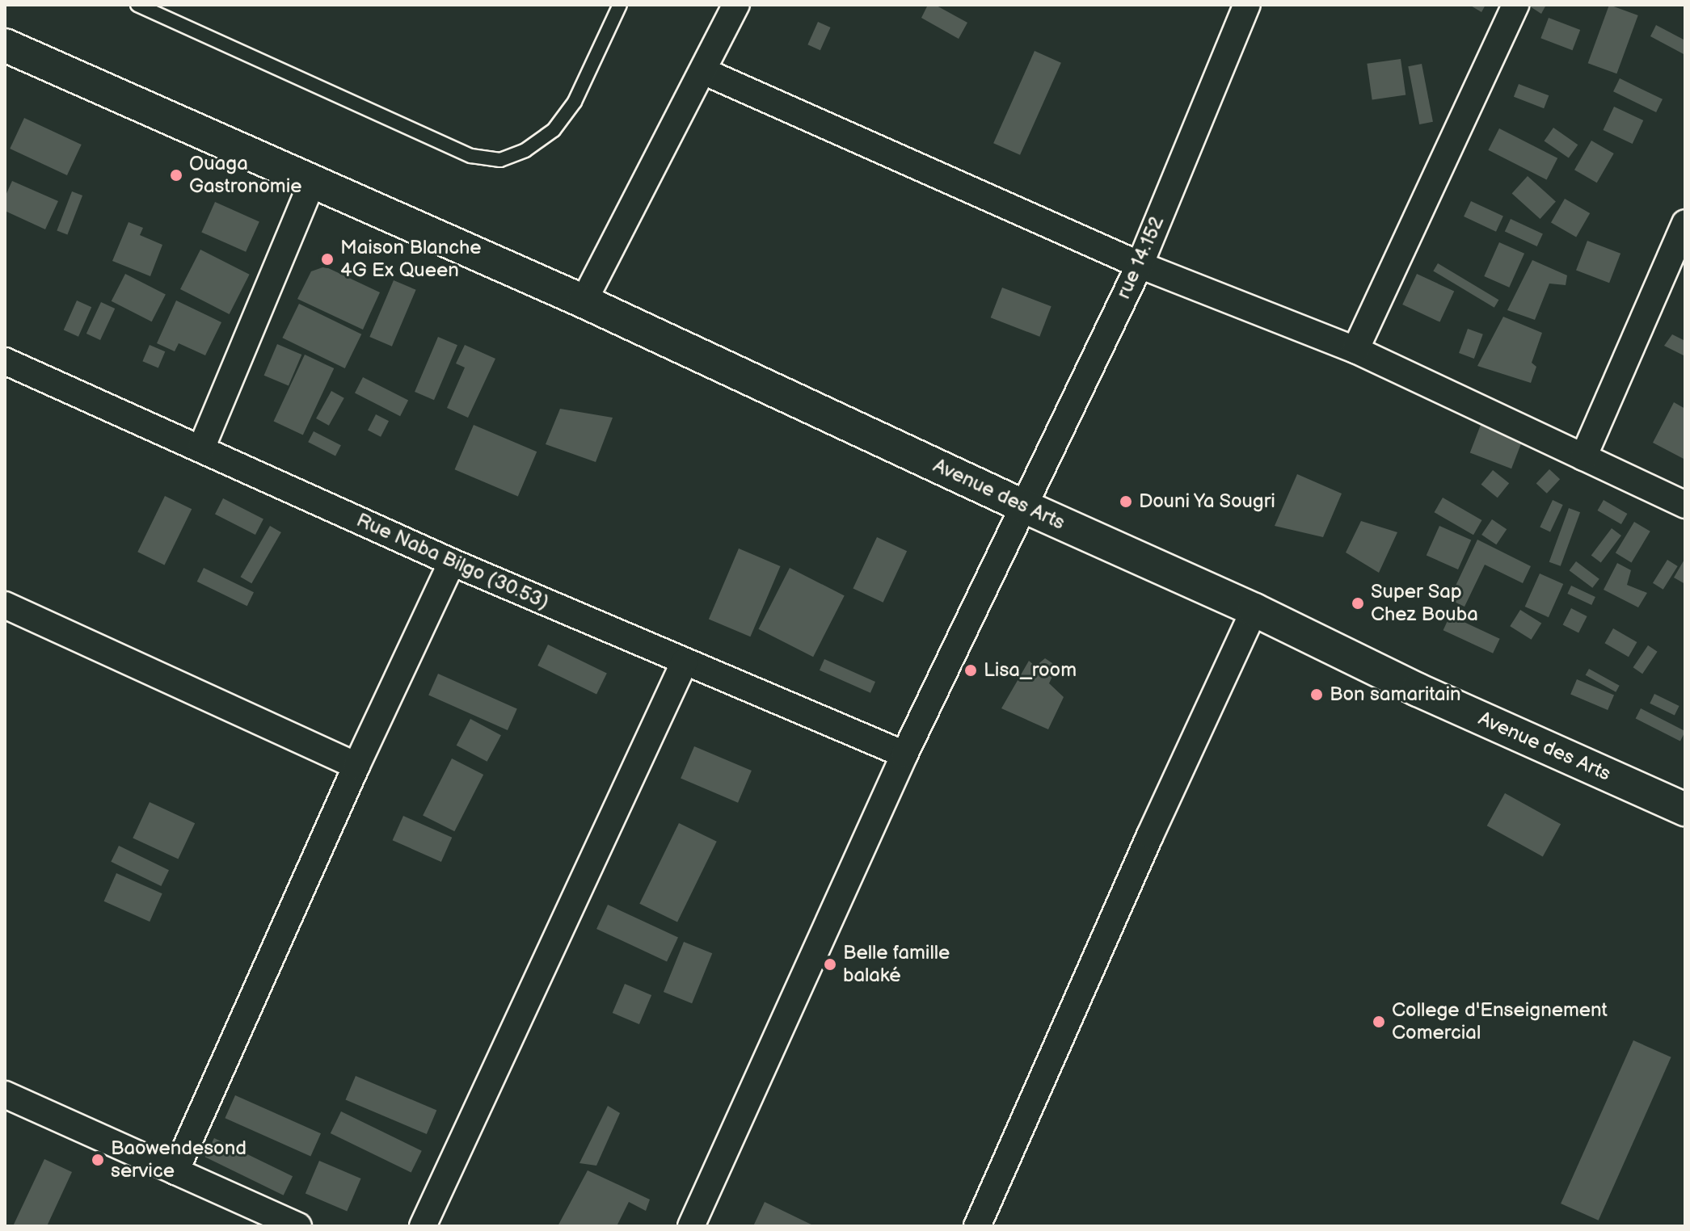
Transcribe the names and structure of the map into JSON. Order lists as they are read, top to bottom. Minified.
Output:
{"streets":{"street":["rue 14.152","Avenue des Arts","Rue Naba Bilgo (30.53)"]},"crossings":[["rue 14.152","Avenue des Arts"],["rue 14.152","Rue Naba Bilgo (30.53)"]],"places":["Ouaga Gastronomie","Maison Blanche 4G Ex Queen","Douni Ya Sougri","Super Sap Chez Bouba","Lisa_room","Bon samaritain","Belle famille balaké","College d'Enseignement Comercial","Baowendesond service"]}
